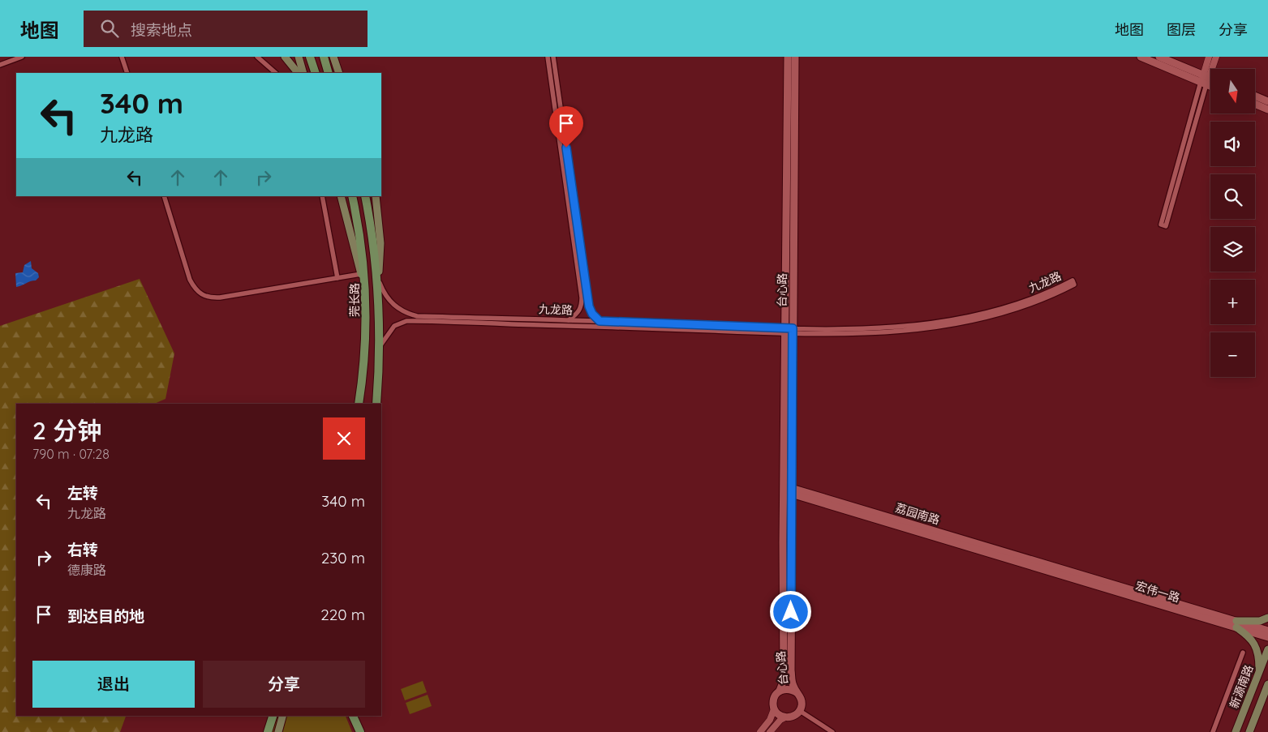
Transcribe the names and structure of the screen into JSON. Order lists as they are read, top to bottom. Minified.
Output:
{"streets":{"highway":["莞长路"],"main road":["台心路","荔园南路","宏伟一路","新源南路"],"street":["九龙路"]},"crossings":[["九龙路","台心路"],["台心路","荔园南路"],["荔园南路","宏伟一路"]],"north":"bottom","page":{"header":"地图","search":"搜索地点","nav":["地图","图层","分享"],"map_buttons":["+","−"],"turn":["340 m","九龙路"],"heading":["2 分钟","790 m · 07:28"],"list":[{"name":"左转","note":"九龙路","value":"340 m"},{"name":"右转","note":"德康路","value":"230 m"},{"name":"到达目的地","value":"220 m"}],"buttons":["退出","分享"]}}
